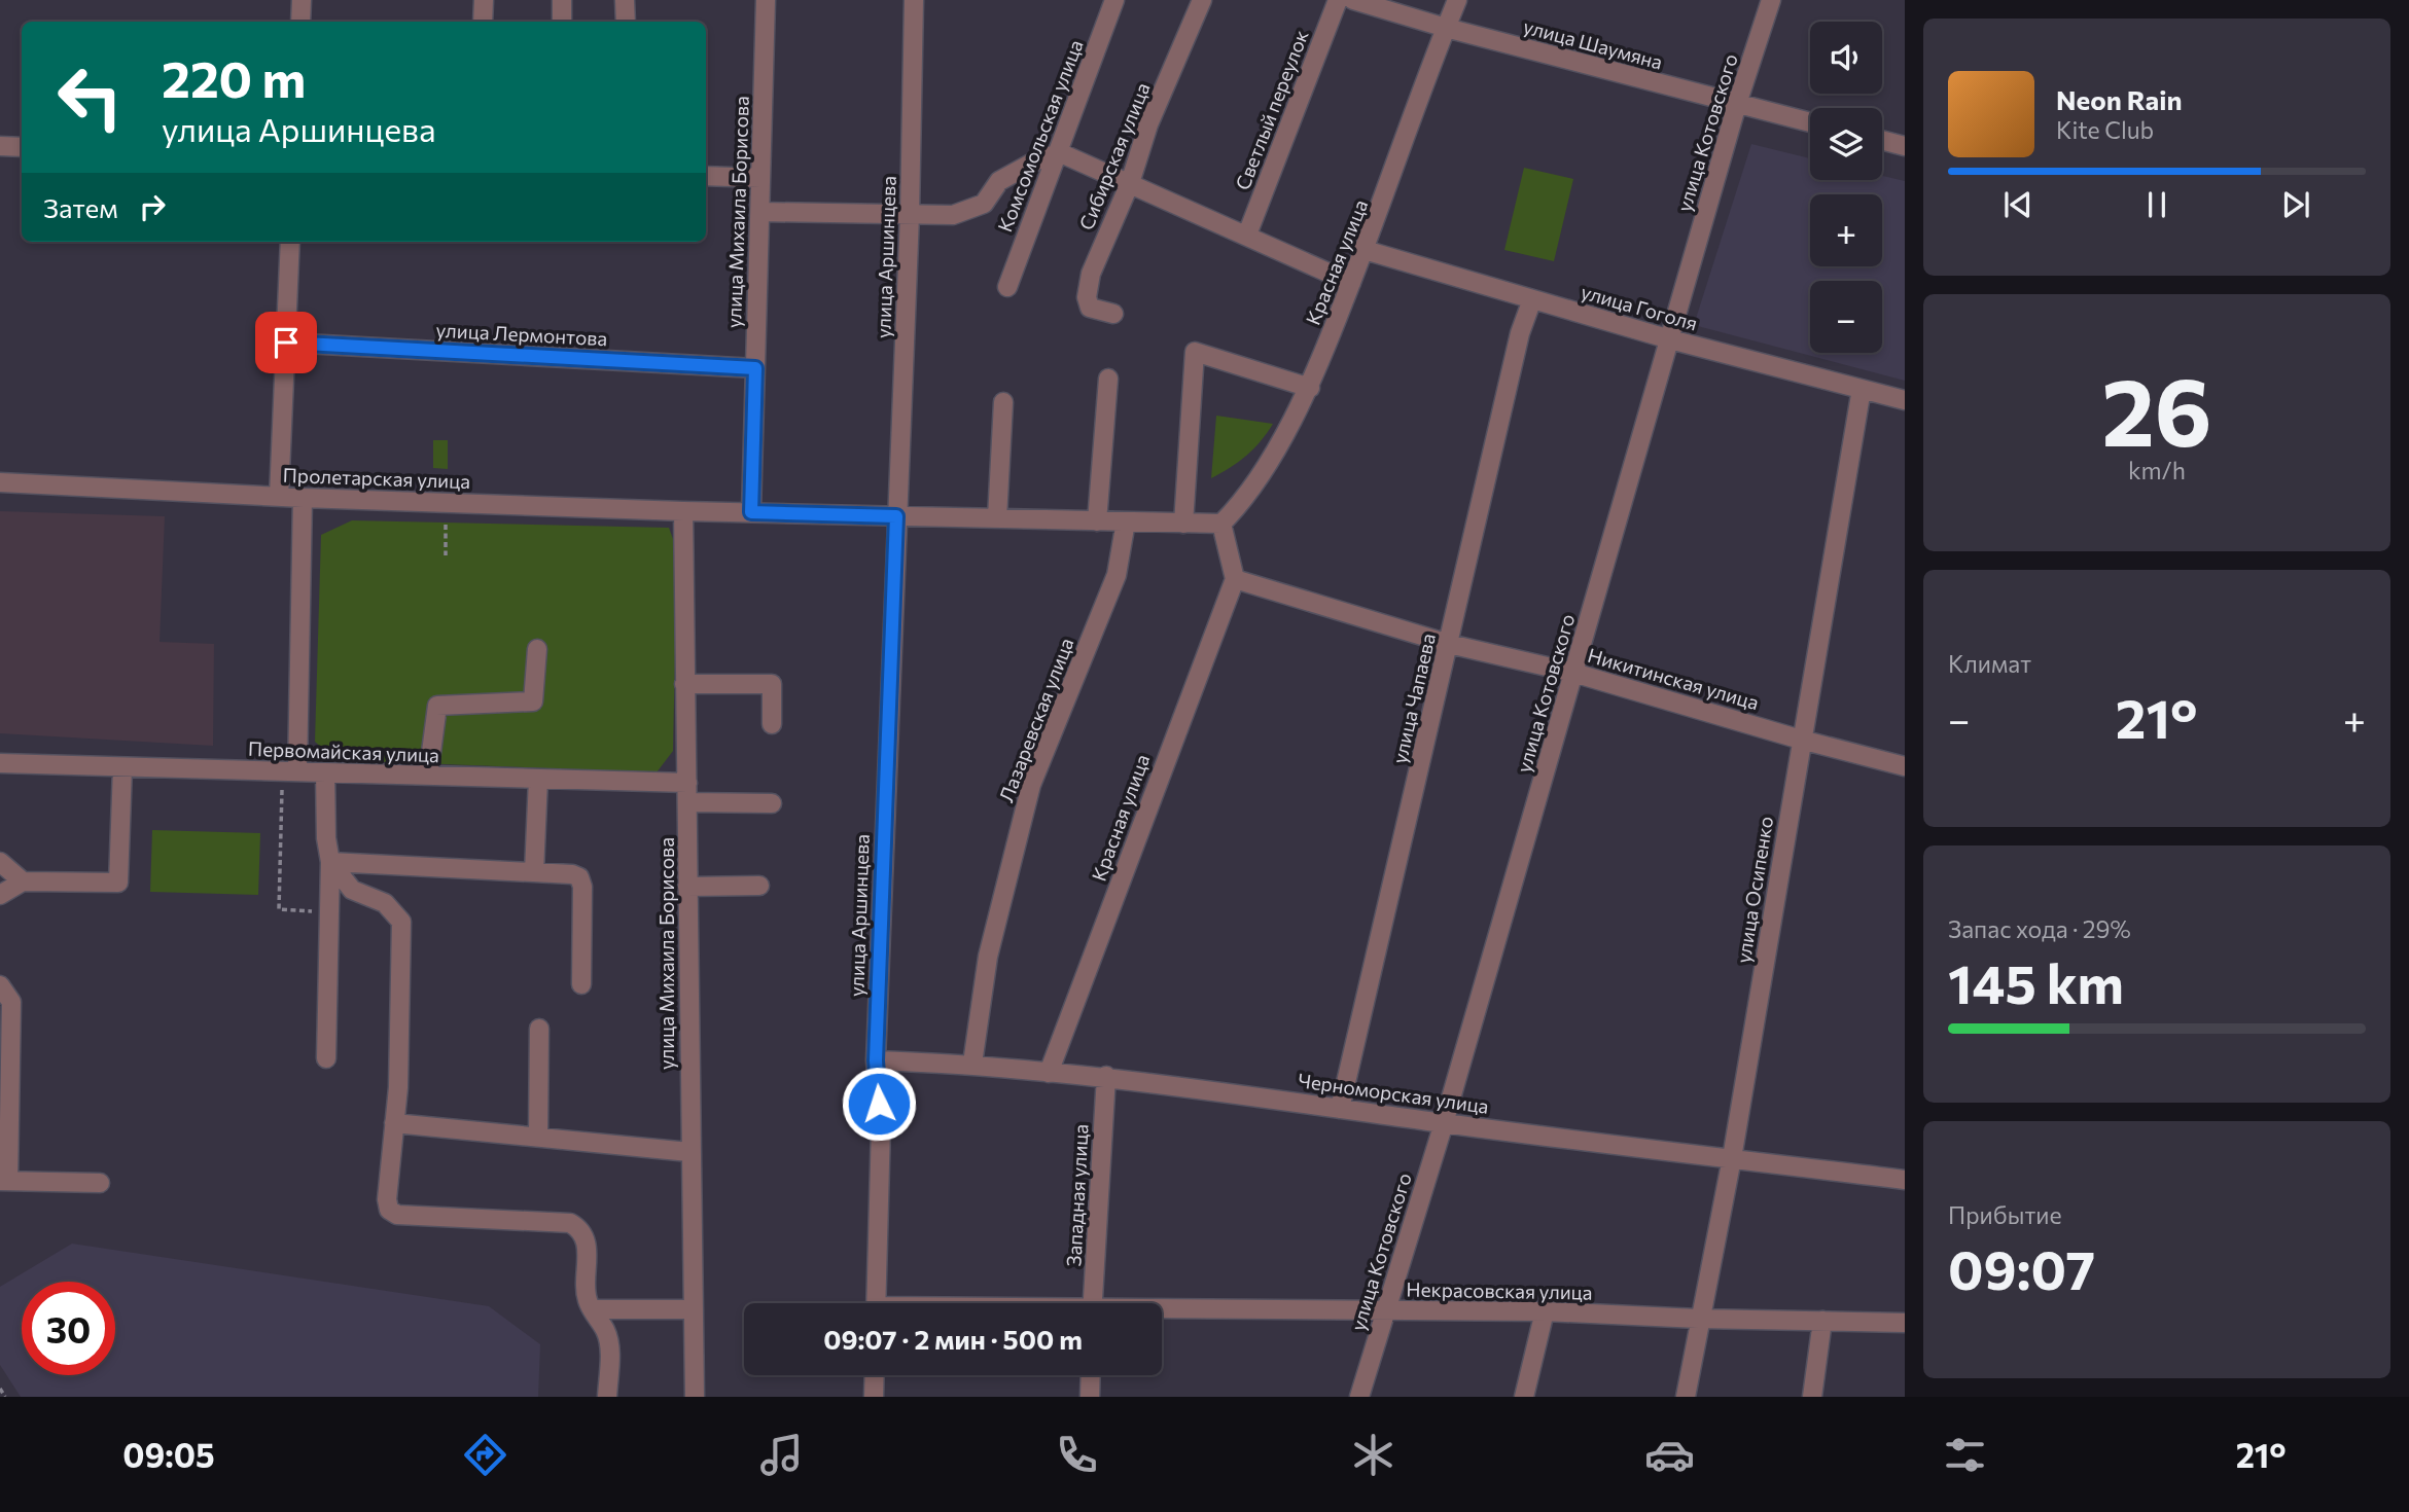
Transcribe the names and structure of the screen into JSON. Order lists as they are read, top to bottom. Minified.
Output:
{"streets":{"street":["улица Шаумяна","Светлый переулок","улица Котовского","Комсомольская улица","Сибирская улица","улица Михаила Борисова","улица Аршинцева","Красная улица","улица Гоголя","улица Лермонтова","Пролетарская улица","Никитинская улица","улица Чапаева","Лазаревская улица","Первомайская улица","улица Осипенко","Черноморская улица","Западная улица","Некрасовская улица"]},"crossings":[["улица Шаумяна","улица Котовского"],["улица Шаумяна","Красная улица"],["улица Котовского","улица Гоголя"],["улица Котовского","Никитинская улица"],["улица Котовского","Черноморская улица"],["улица Котовского","Некрасовская улица"],["улица Михаила Борисова","улица Лермонтова"],["улица Михаила Борисова","Пролетарская улица"],["улица Михаила Борисова","Первомайская улица"],["улица Аршинцева","Черноморская улица"],["Красная улица","улица Гоголя"],["Красная улица","Никитинская улица"],["Красная улица","Черноморская улица"],["улица Гоголя","улица Чапаева"],["улица Гоголя","улица Осипенко"],["Никитинская улица","улица Чапаева"],["Никитинская улица","улица Осипенко"],["улица Чапаева","Черноморская улица"],["Лазаревская улица","Черноморская улица"],["улица Осипенко","Черноморская улица"],["улица Осипенко","Некрасовская улица"],["Черноморская улица","Западная улица"]],"page":{"map_buttons":["+","−"],"turn":["220 m","улица Аршинцева"],"song":["Neon Rain","Kite Club"],"then":"Затем","tile":[["26","km/h"],"Климат",["Запас хода · 29%","145 km"],["Прибытие","09:07"]],"heat":["−","21°","+"],"limit":"30","trip":"09:07 · 2 мин · 500 m","tabs":["09:05","21°"]}}
